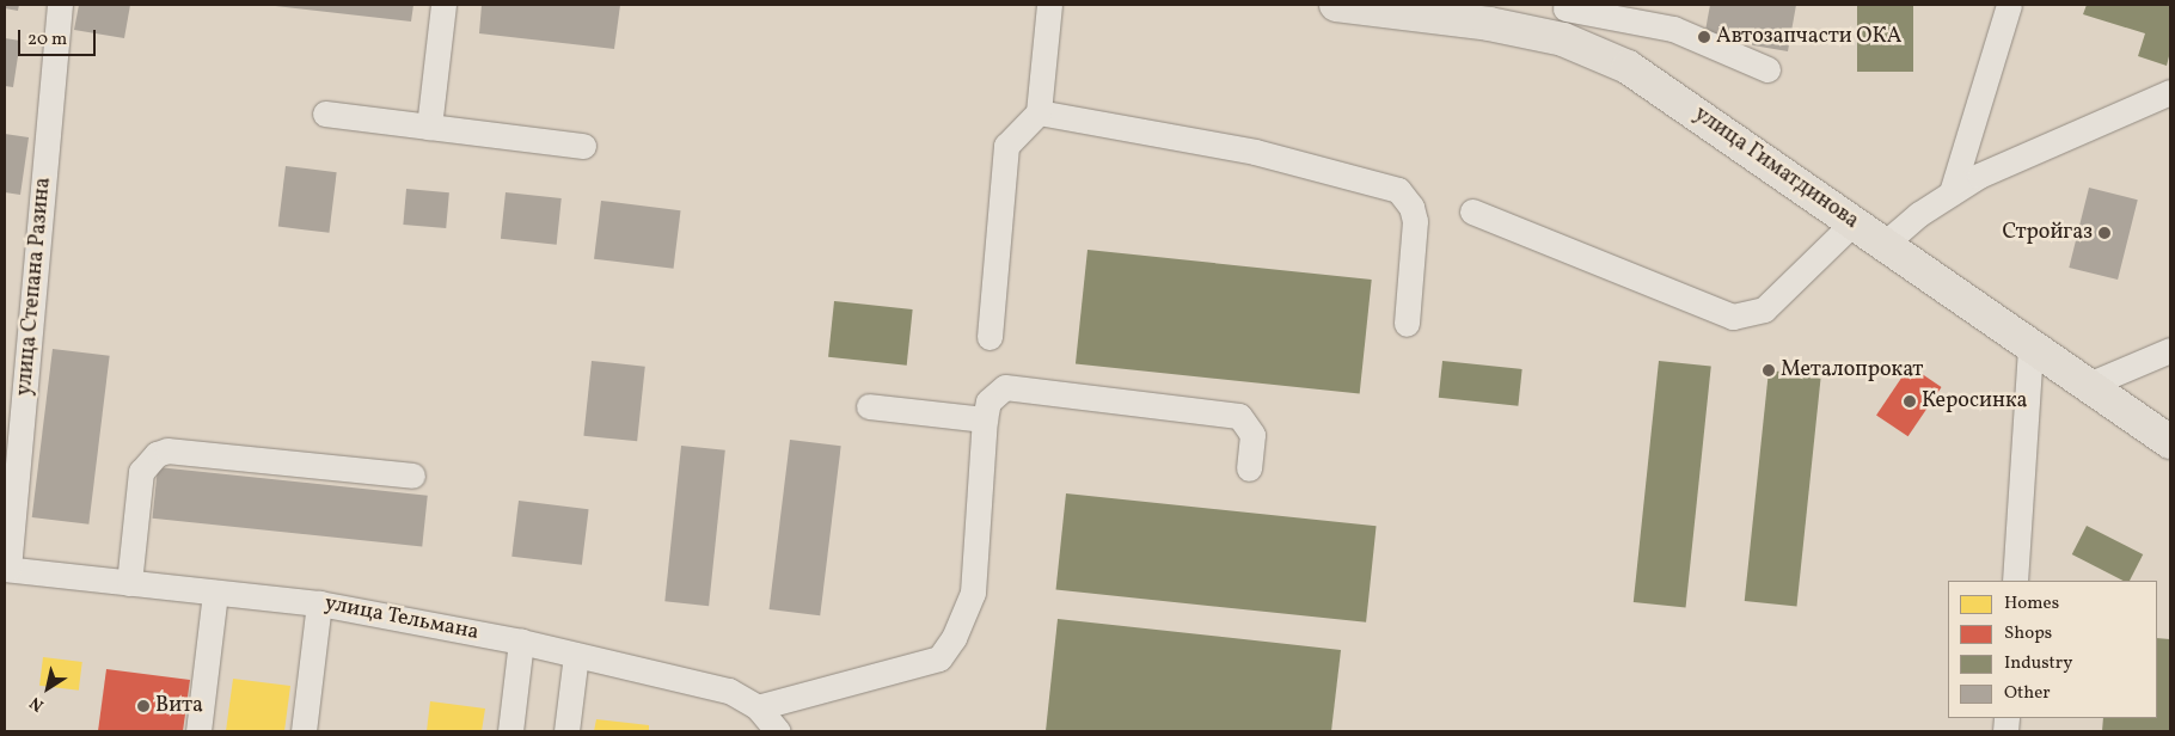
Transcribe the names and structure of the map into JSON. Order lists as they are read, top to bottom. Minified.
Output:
{"streets":{"main road":["улица Гиматдинова"],"street":["улица Степана Разина","улица Тельмана"]},"crossings":[["улица Степана Разина","улица Тельмана"]],"places":["Автозапчасти ОКА","Стройгаз","Металопрокат","Керосинка","Вита"],"legend":["Homes","Shops","Industry","Other"],"scale_bar":"20 m","north":"bottom left"}
